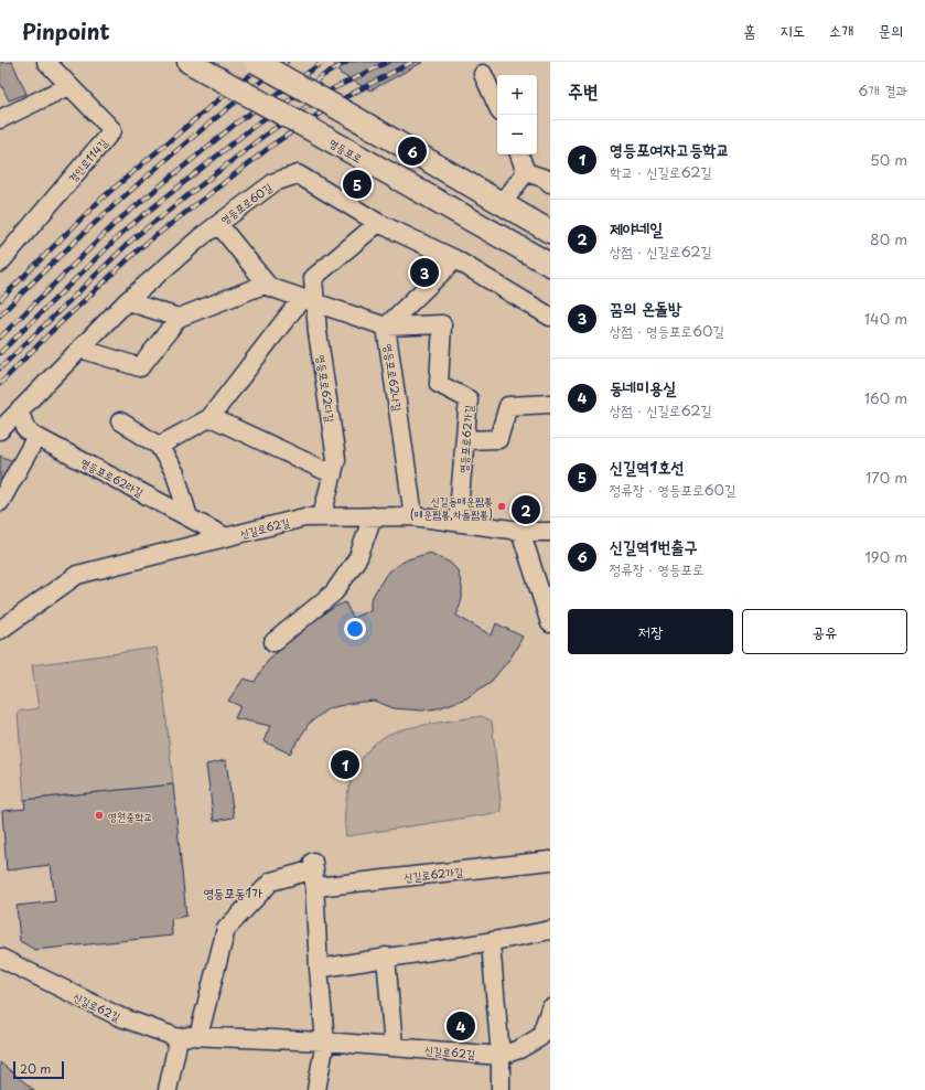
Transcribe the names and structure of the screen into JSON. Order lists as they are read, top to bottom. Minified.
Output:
{"streets":{"main road":["영등포로"],"street":["경인로114길","영등포로60길","영등포로62나길","영등포로62다길","영등포로62가길","영등포로62라길","신길로62길","신길로62가길"]},"crossings":[["영등포로60길","영등포로62라길"],["영등포로62나길","영등포로62가길"],["영등포로62나길","신길로62길"],["영등포로62다길","신길로62길"],["영등포로62가길","신길로62길"],["영등포로62라길","신길로62길"]],"districts":["영등포동1가"],"places":["신길동매운짬뽕 (매운짬뽕,차돌짬뽕)","영원중학교"],"scale_bar":"20 m","page":{"header":"Pinpoint","nav":["홈","지도","소개","문의"],"heading":["주변","6개 결과"],"map_buttons":["+","−"],"list":[{"mark":"1","name":"영등포여자고등학교","note":"학교 · 신길로62길","value":"50 m"},{"mark":"2","name":"제야네일","note":"상점 · 신길로62길","value":"80 m"},{"mark":"3","name":"꿈의 온돌방","note":"상점 · 영등포로60길","value":"140 m"},{"mark":"4","name":"동네미용실","note":"상점 · 신길로62길","value":"160 m"},{"mark":"5","name":"신길역1호선","note":"정류장 · 영등포로60길","value":"170 m"},{"mark":"6","name":"신길역1번출구","note":"정류장 · 영등포로","value":"190 m"}],"pins":["6","5","3","2","1","4"],"buttons":["저장","공유"],"scale":"20 m"}}
